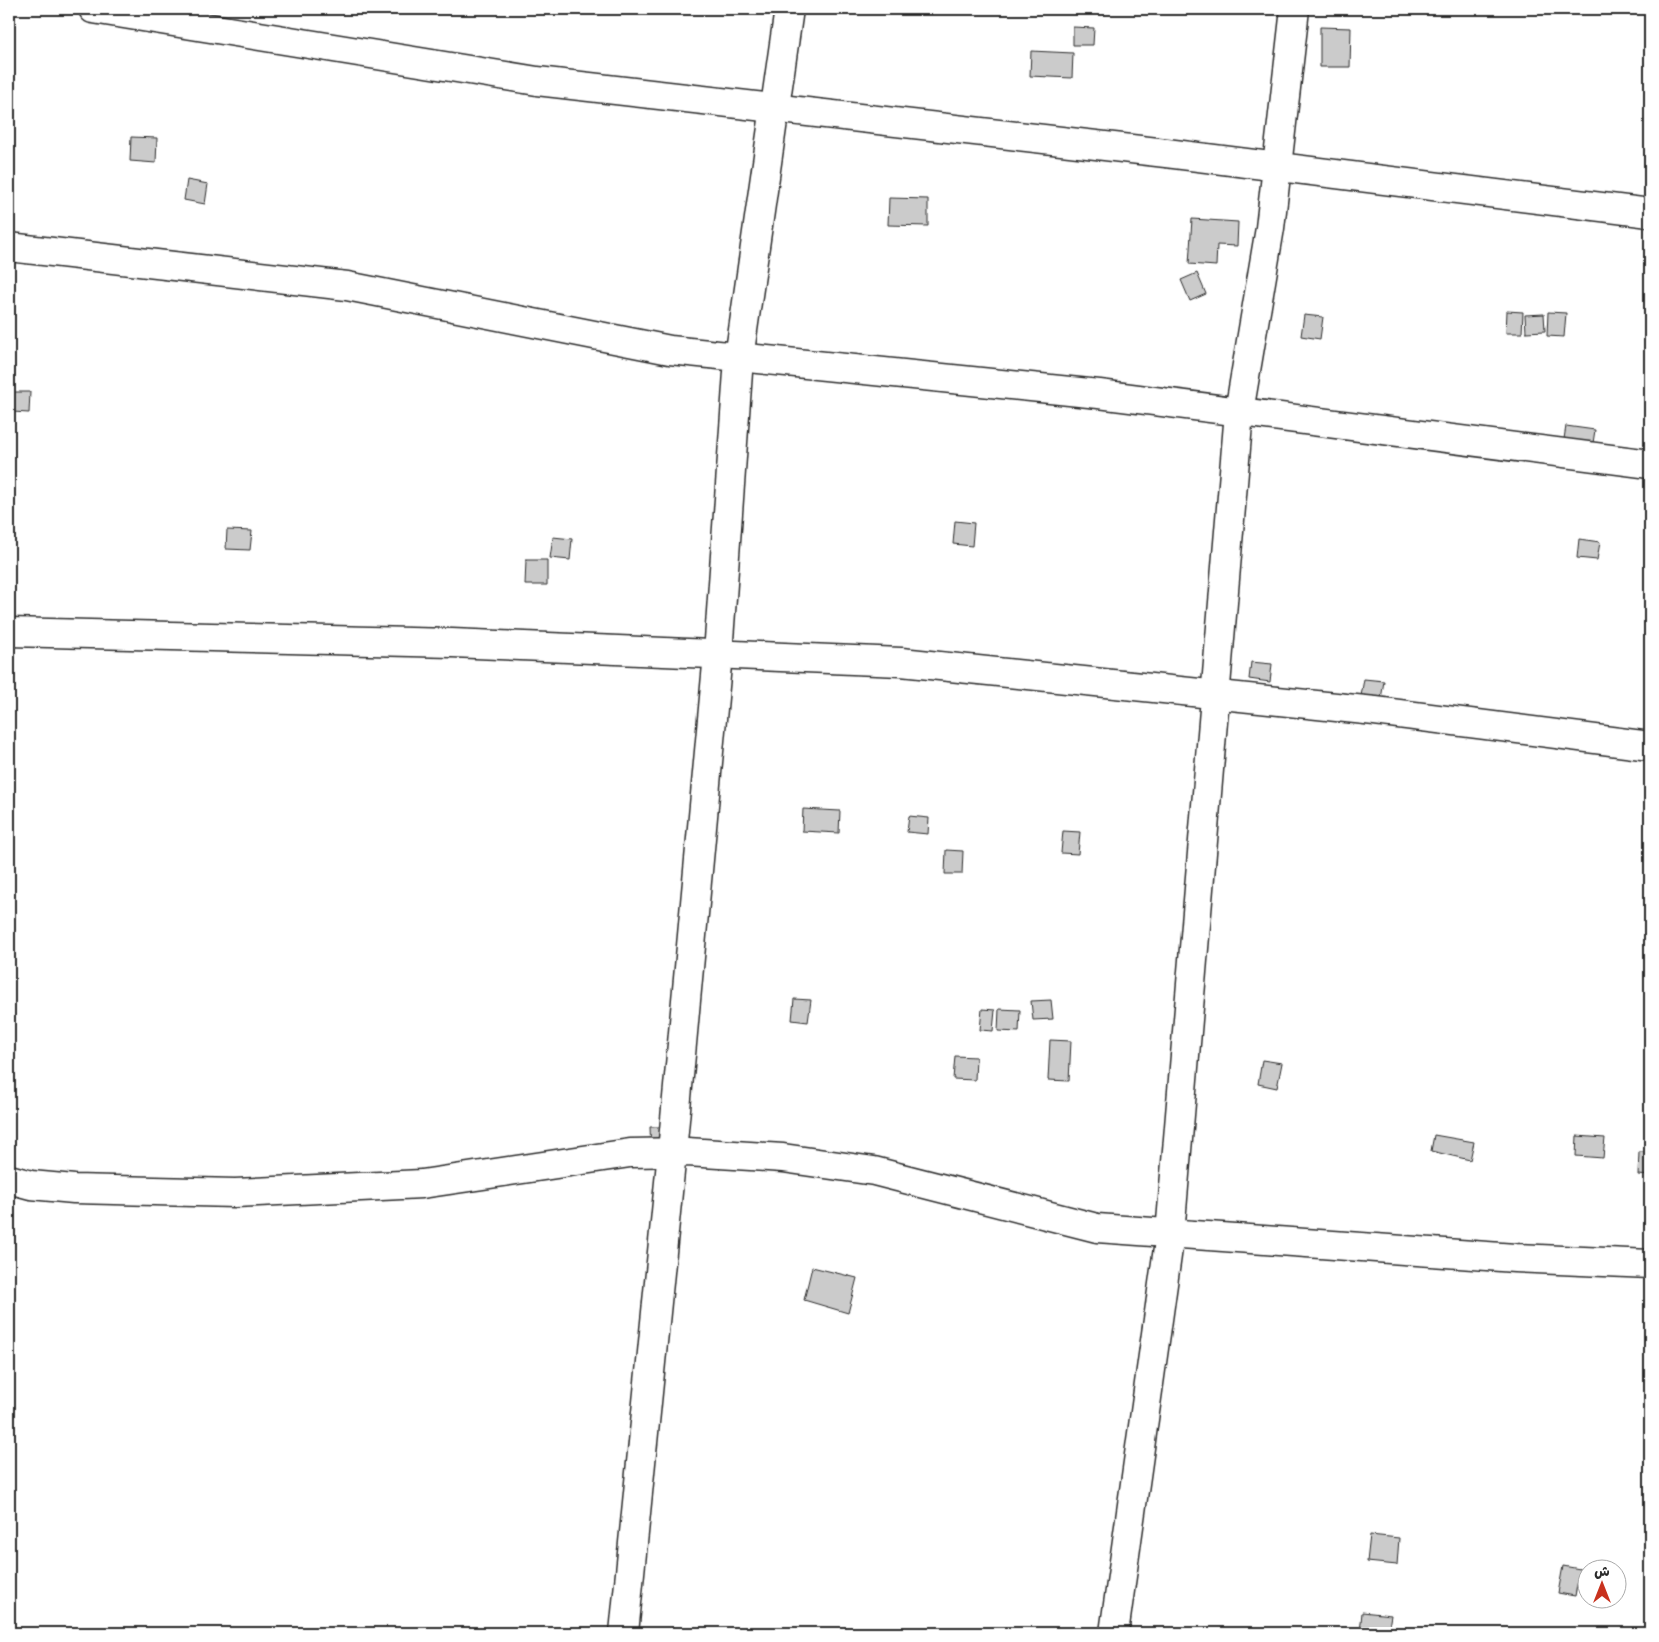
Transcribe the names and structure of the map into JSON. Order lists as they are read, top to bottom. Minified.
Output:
{"north":"top"}
